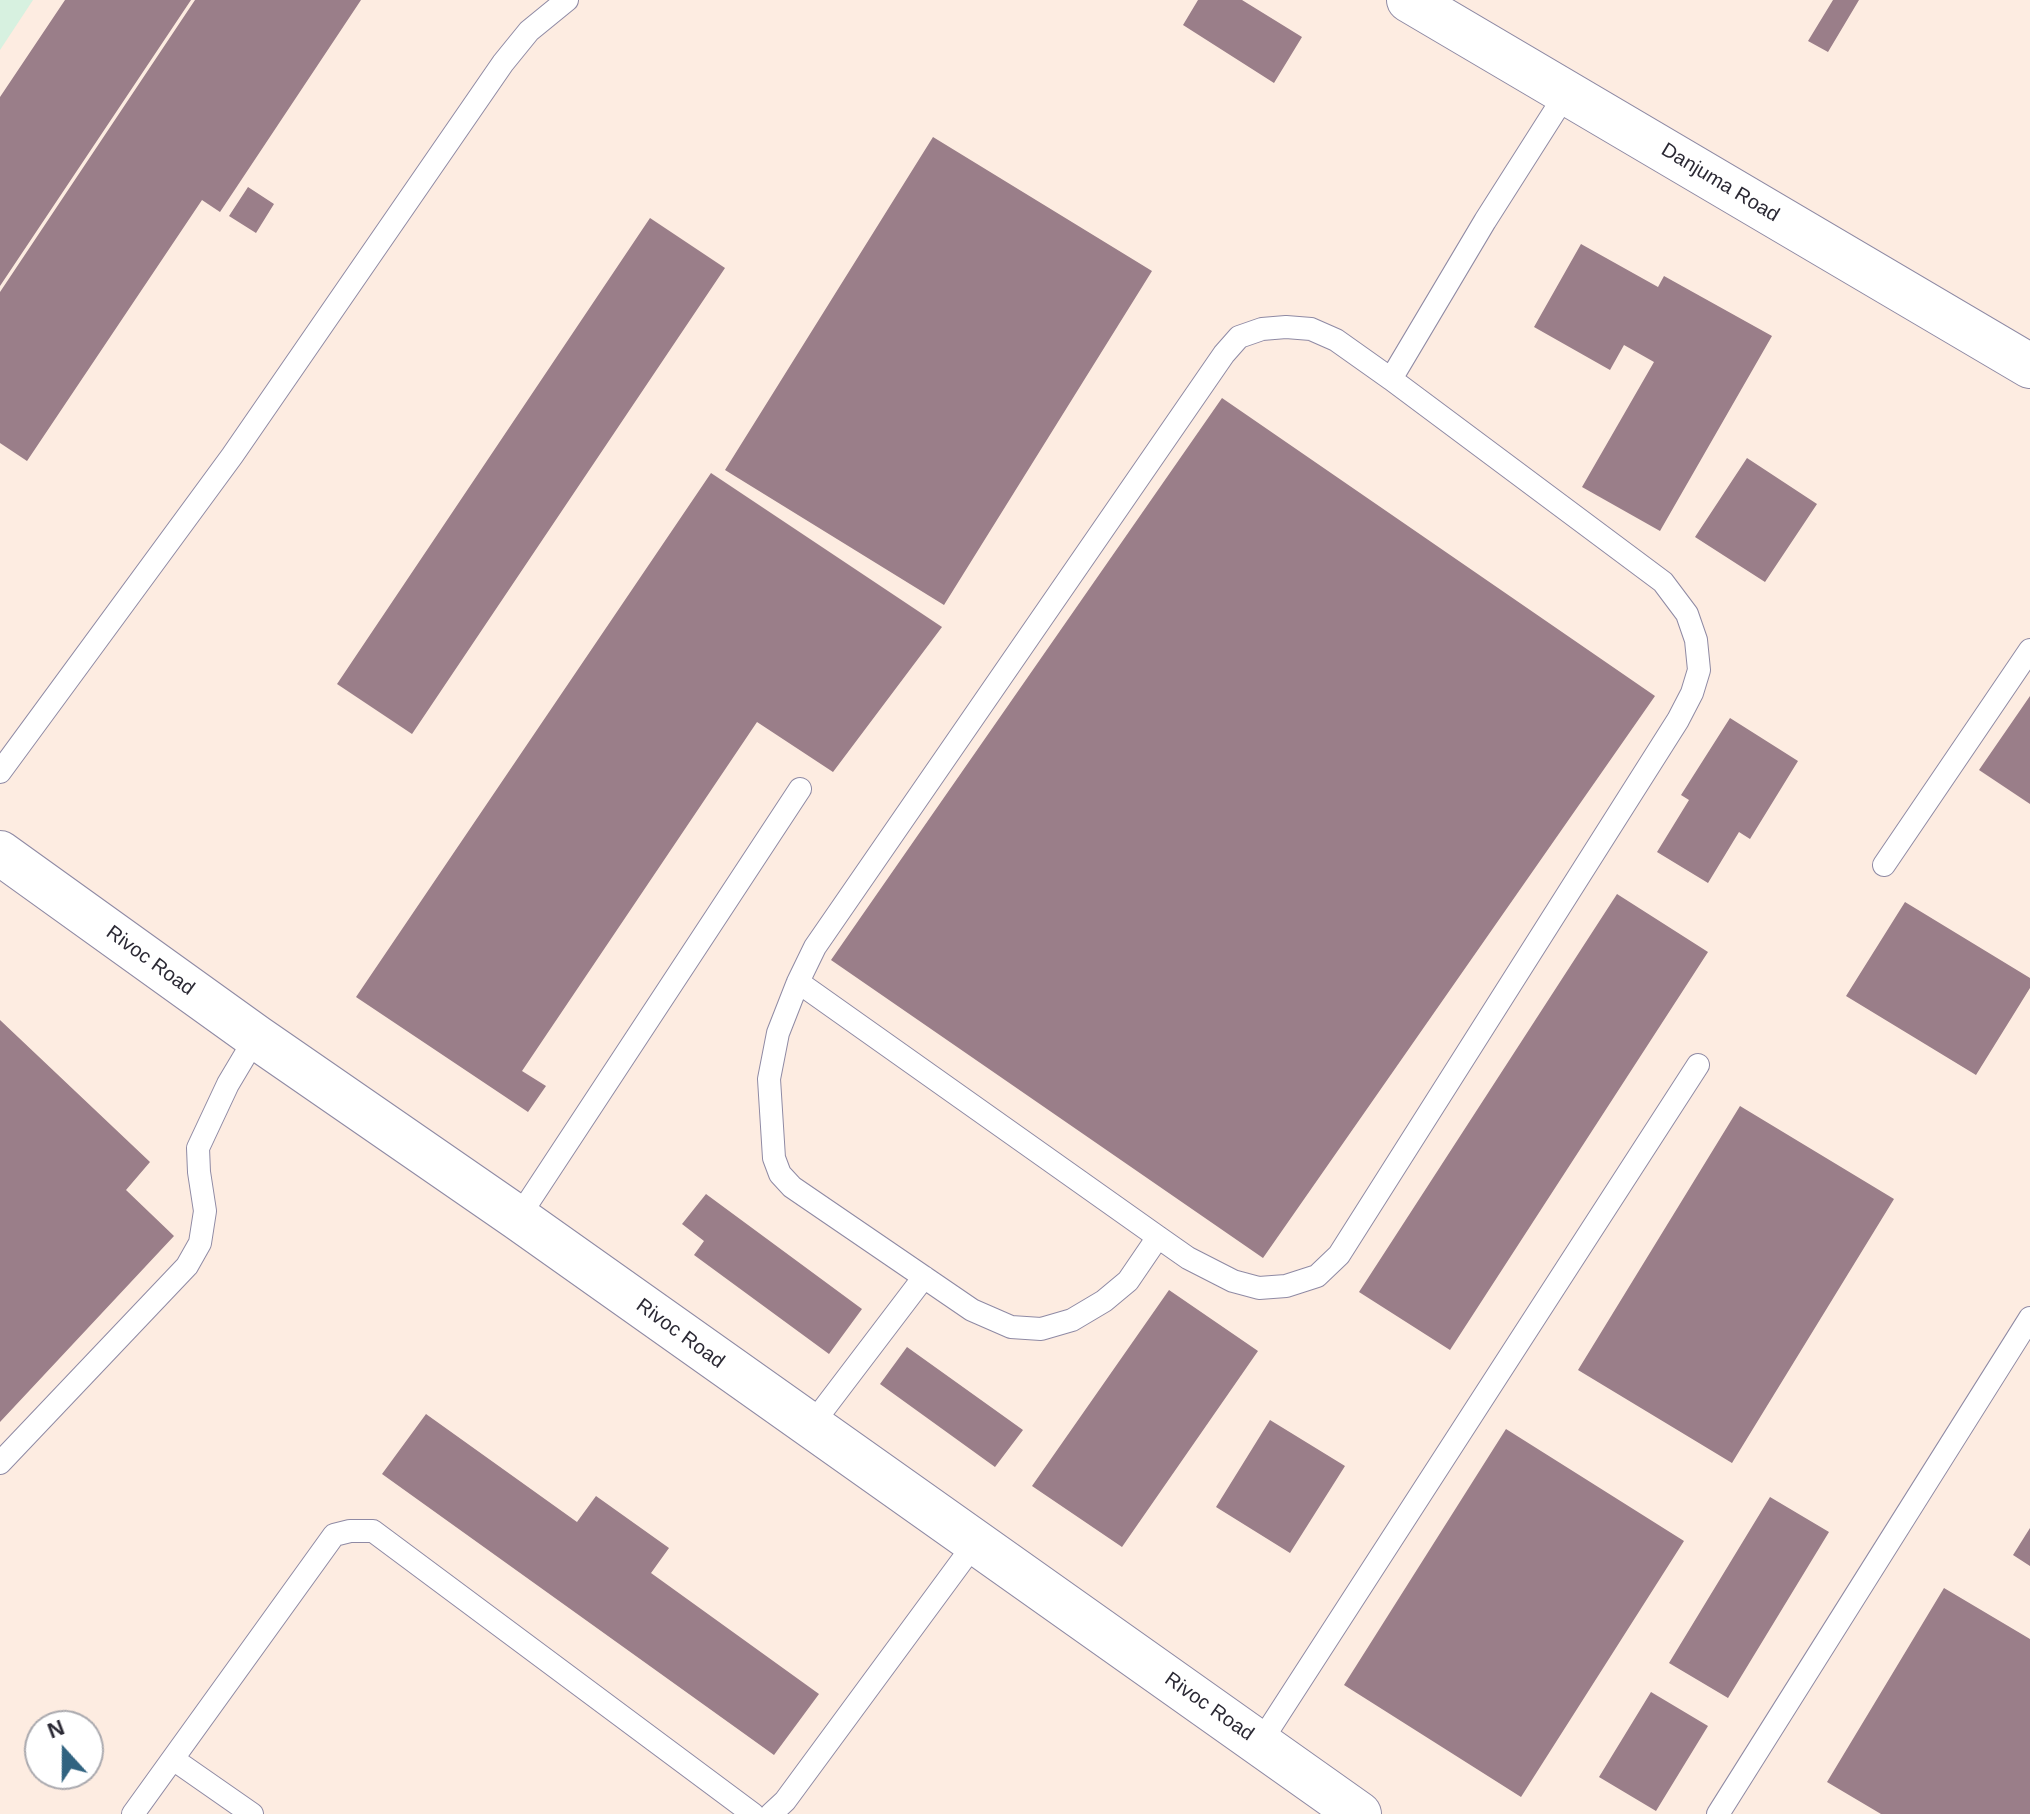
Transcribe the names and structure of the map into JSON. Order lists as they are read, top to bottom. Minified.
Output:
{"streets":{"street":["Danjuma Road","Rivoc Road"]},"north":"top"}
